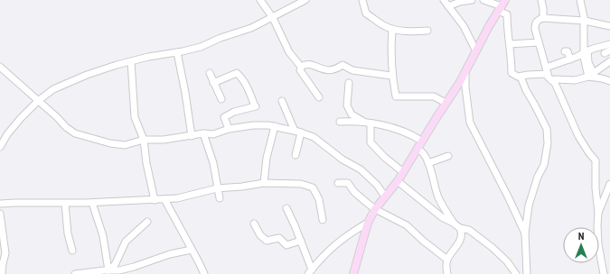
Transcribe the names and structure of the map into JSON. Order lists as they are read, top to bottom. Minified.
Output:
{"north":"top"}
